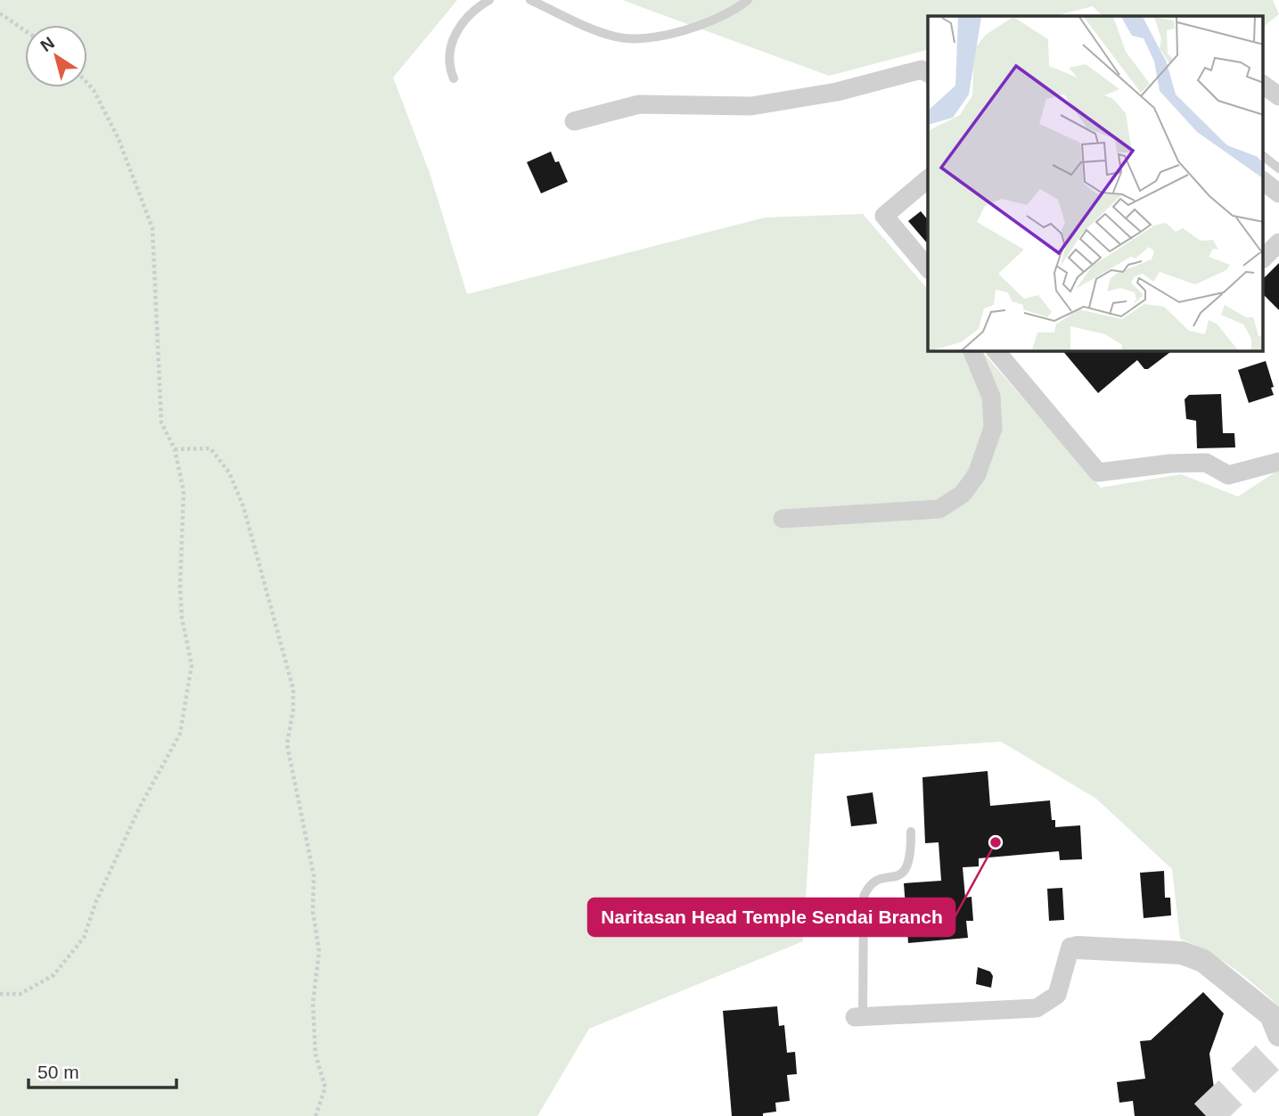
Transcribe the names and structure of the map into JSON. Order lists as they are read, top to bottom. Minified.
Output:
{"places":["Naritasan Head Temple Sendai Branch"],"scale_bar":"50 m","north":"top left"}
